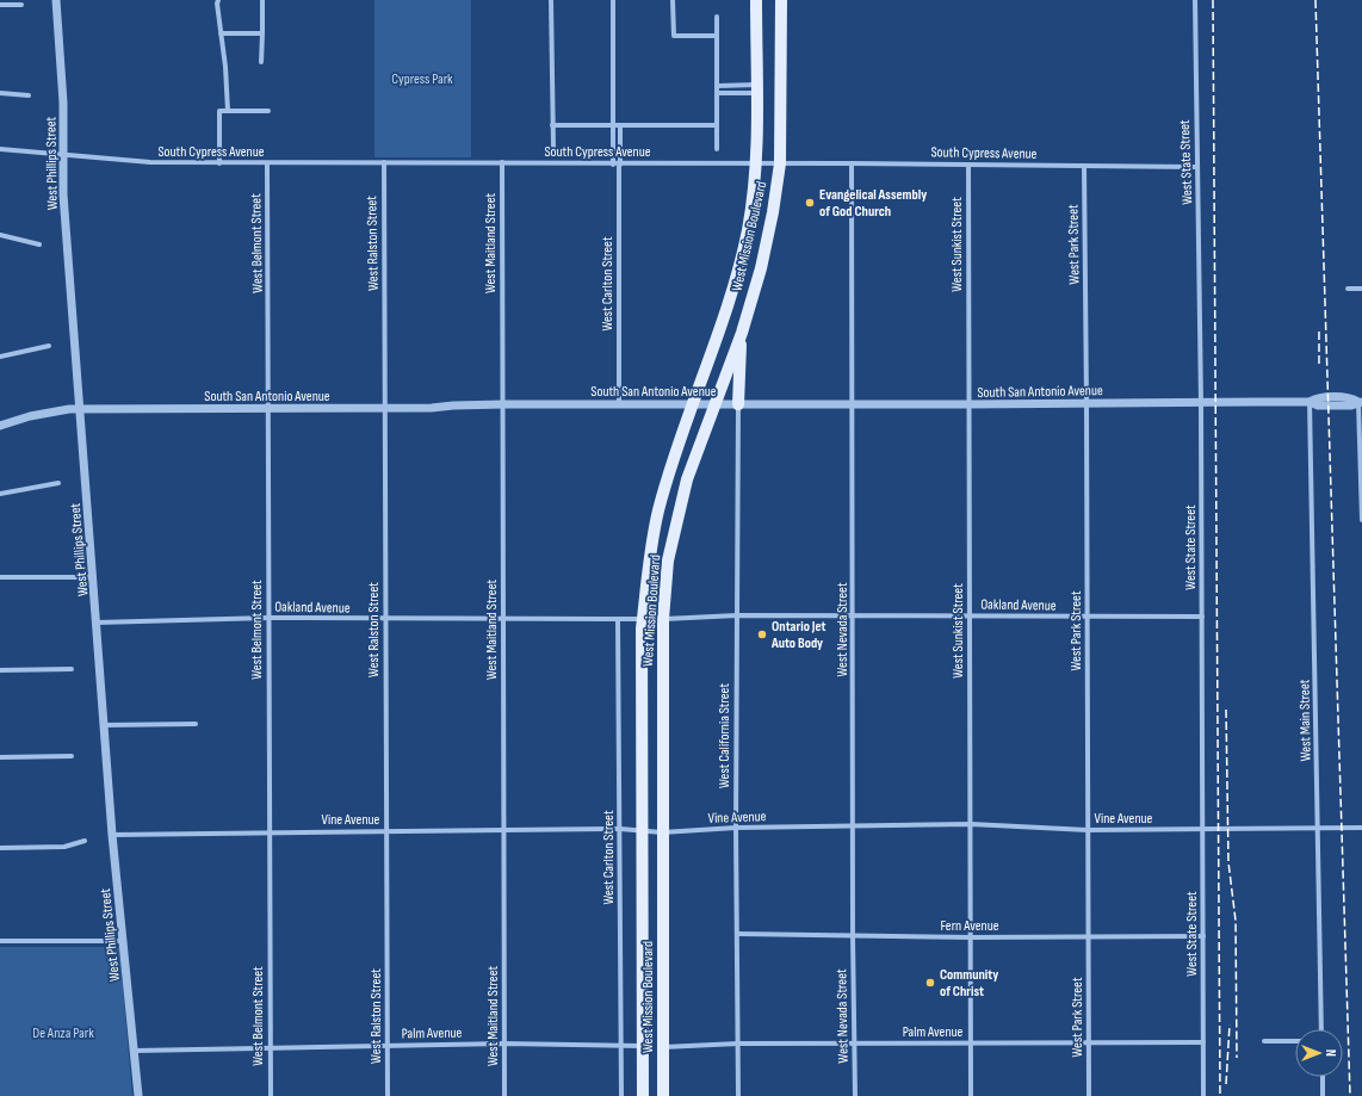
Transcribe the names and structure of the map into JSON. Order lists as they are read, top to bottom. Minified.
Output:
{"streets":{"main road":["West Mission Boulevard"],"street":["South Cypress Avenue","West State Street","West Phillips Street","West Belmont Street","West Ralston Street","West Maitland Street","West Sunkist Street","West Park Street","West Carlton Street","South San Antonio Avenue","Oakland Avenue","West Nevada Street","West Main Street","West California Street","Vine Avenue","Fern Avenue","Palm Avenue"]},"crossings":[["South Cypress Avenue","West State Street"],["South Cypress Avenue","West Phillips Street"],["South Cypress Avenue","West Mission Boulevard"],["South Cypress Avenue","West Belmont Street"],["South Cypress Avenue","West Ralston Street"],["South Cypress Avenue","West Maitland Street"],["South Cypress Avenue","West Sunkist Street"],["South Cypress Avenue","West Park Street"],["South Cypress Avenue","West Carlton Street"],["South Cypress Avenue","West Nevada Street"],["West State Street","South San Antonio Avenue"],["West State Street","Oakland Avenue"],["West State Street","Vine Avenue"],["West State Street","Fern Avenue"],["West State Street","Palm Avenue"],["West Phillips Street","South San Antonio Avenue"],["West Phillips Street","Oakland Avenue"],["West Phillips Street","Vine Avenue"],["West Phillips Street","Palm Avenue"],["West Mission Boulevard","South San Antonio Avenue"],["West Mission Boulevard","Oakland Avenue"],["West Mission Boulevard","Vine Avenue"],["West Mission Boulevard","Palm Avenue"],["West Belmont Street","South San Antonio Avenue"],["West Belmont Street","Oakland Avenue"],["West Belmont Street","Vine Avenue"],["West Belmont Street","Palm Avenue"],["West Ralston Street","South San Antonio Avenue"],["West Ralston Street","Oakland Avenue"],["West Ralston Street","Vine Avenue"],["West Ralston Street","Palm Avenue"],["West Maitland Street","South San Antonio Avenue"],["West Maitland Street","Oakland Avenue"],["West Maitland Street","Vine Avenue"],["West Maitland Street","Palm Avenue"],["West Sunkist Street","South San Antonio Avenue"],["West Sunkist Street","Oakland Avenue"],["West Sunkist Street","Vine Avenue"],["West Sunkist Street","Fern Avenue"],["West Sunkist Street","Palm Avenue"],["West Park Street","South San Antonio Avenue"],["West Park Street","Oakland Avenue"],["West Park Street","Vine Avenue"],["West Park Street","Fern Avenue"],["West Park Street","Palm Avenue"],["West Carlton Street","South San Antonio Avenue"],["West Carlton Street","Oakland Avenue"],["West Carlton Street","Vine Avenue"],["West Carlton Street","Palm Avenue"],["South San Antonio Avenue","West Nevada Street"],["South San Antonio Avenue","West Main Street"],["South San Antonio Avenue","West California Street"],["Oakland Avenue","West Nevada Street"],["Oakland Avenue","West California Street"],["West Nevada Street","Vine Avenue"],["West Nevada Street","Fern Avenue"],["West Nevada Street","Palm Avenue"],["West Main Street","Vine Avenue"],["West California Street","Vine Avenue"],["West California Street","Fern Avenue"],["West California Street","Palm Avenue"]],"parks":["Cypress Park","De Anza Park"],"places":["Evangelical Assembly of God Church","Ontario Jet Auto Body","Community of Christ"],"north":"right"}
